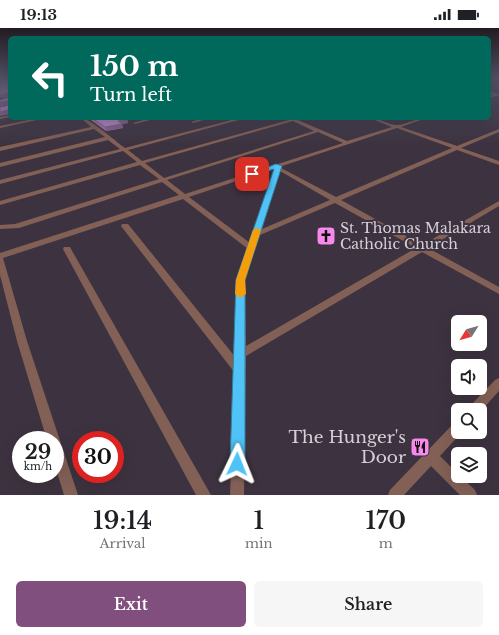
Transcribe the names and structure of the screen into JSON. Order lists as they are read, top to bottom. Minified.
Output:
{"places":{"church":["St. Thomas Malakara Catholic Church"],"restaurant":["The Hunger's Door"]},"north":"bottom left","page":{"status":"19:13","turn":["150 m","Turn left"],"speed":"29 km/h","limit":"30","eta":["19:14","Arrival","1","min","170","m"],"buttons":["Exit","Share"]}}
